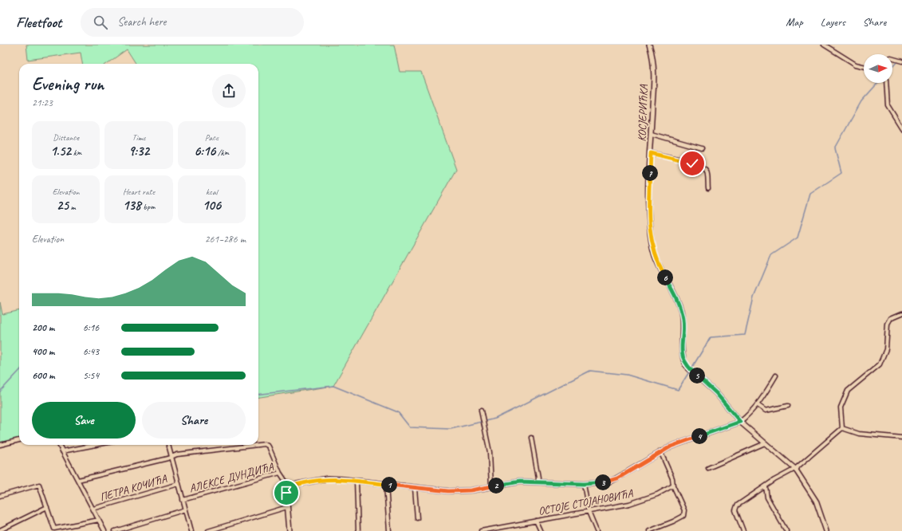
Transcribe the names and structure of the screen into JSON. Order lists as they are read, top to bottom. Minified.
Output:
{"streets":{"street":["КОСЈЕРИЋКА","АЛЕКСЕ ДУНДИЋА","ПЕТРА КОЧИЋА","ОСТОЈЕ СТОЈАНОВИЋА"]},"north":"right","page":{"header":"Fleetfoot","search":"Search here","nav":["Map","Layers","Share"],"heading":["Evening run","21:23"],"stats":[["Distance","1.52 km"],["Time","9:32"],["Pace","6:16 /km"],["Elevation","25 m"],["Heart rate","138 bpm"],["kcal","106"]],"pins":["7","6","5","4","3","1","2"],"chart":["Elevation","261–286 m"],"list":[{"name":"200 m","note":"6:16"},{"name":"400 m","note":"6:43"},{"name":"600 m","note":"5:54"}],"buttons":["Save","Share"]}}
